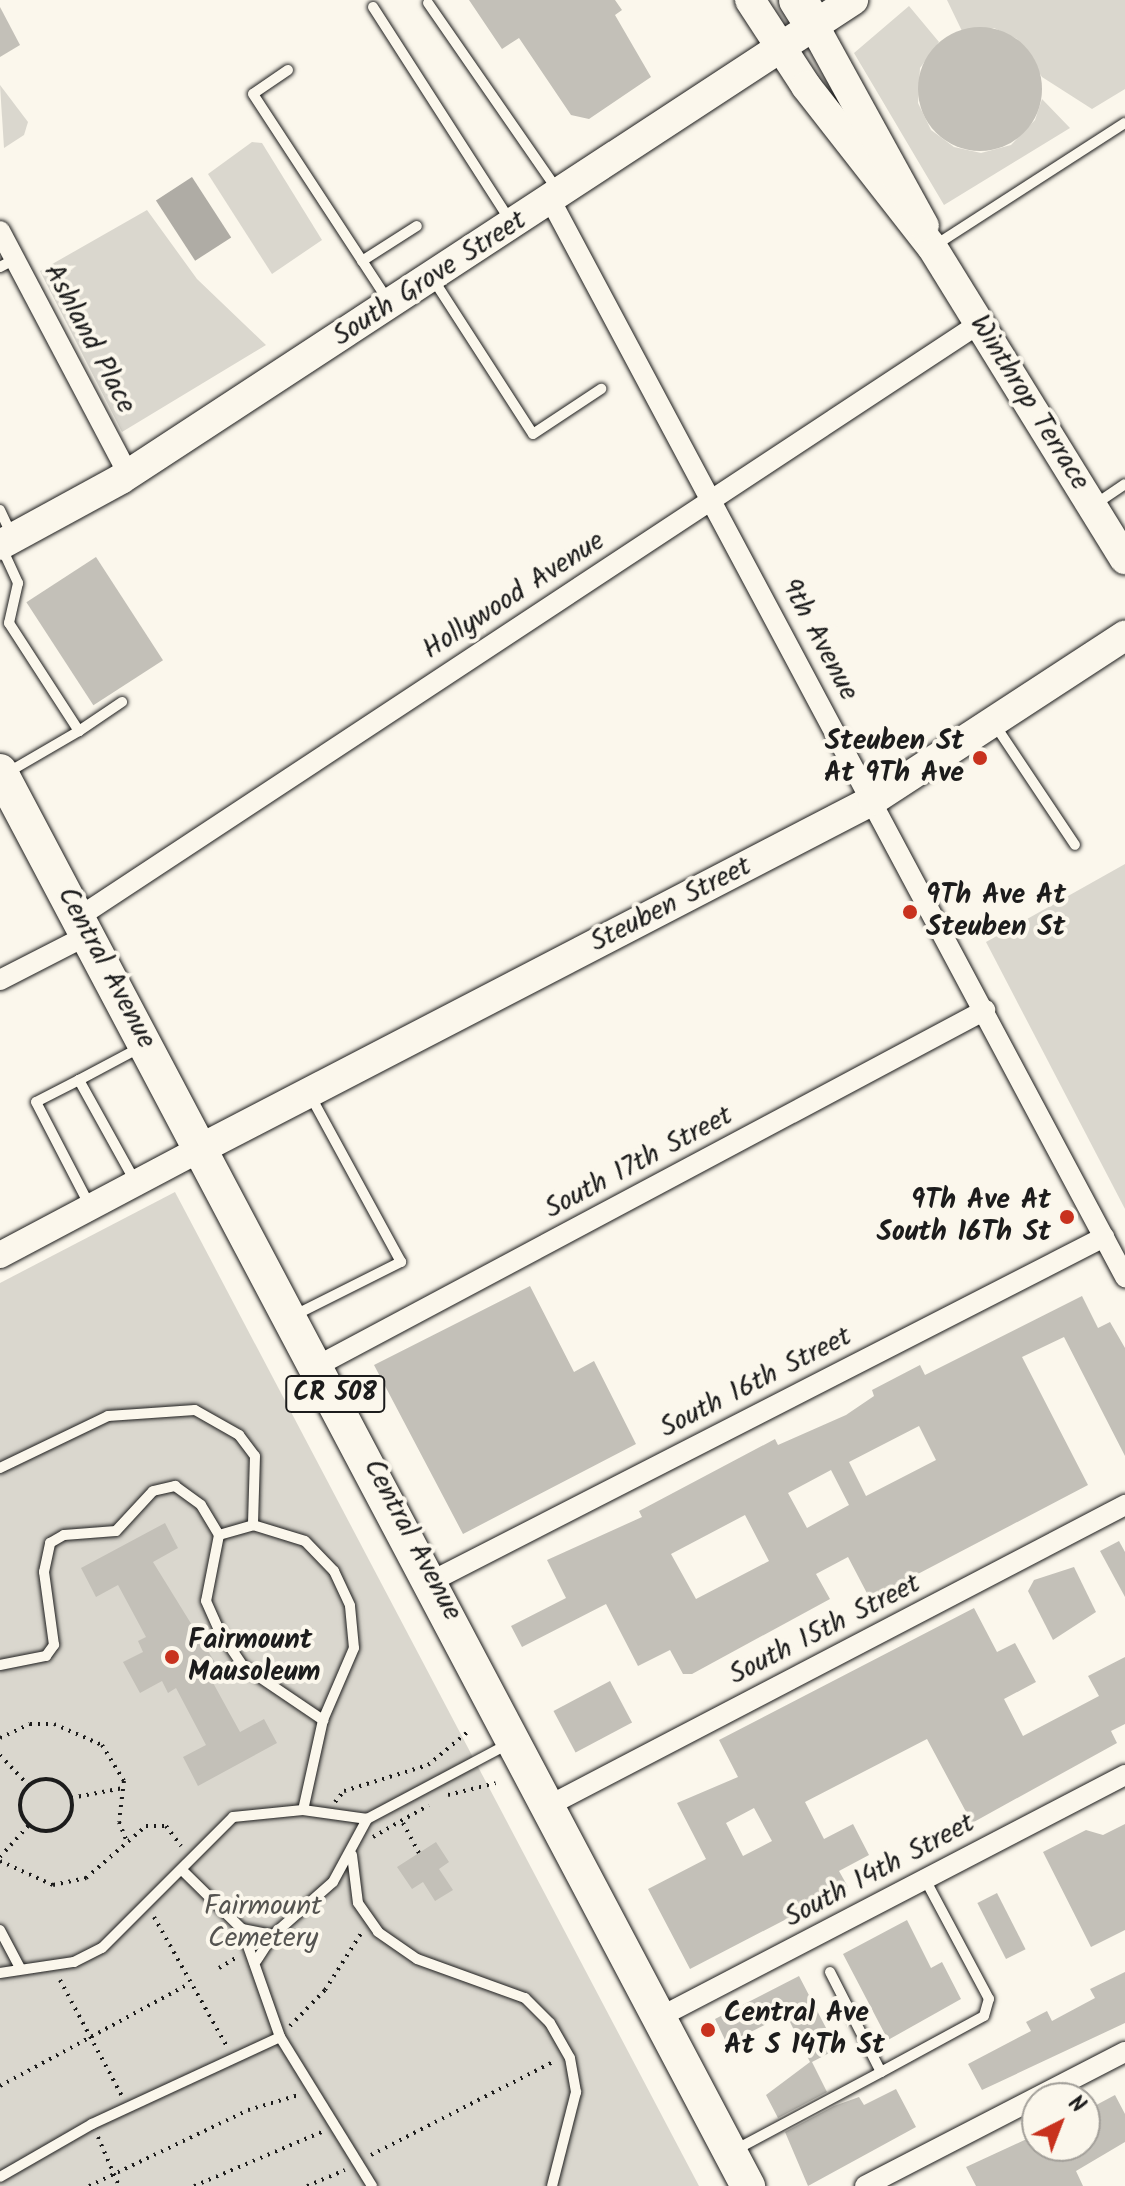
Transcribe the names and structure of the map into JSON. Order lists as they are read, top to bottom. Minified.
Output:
{"streets":{"main road":["South Grove Street","Winthrop Terrace","Steuben Street","Central Avenue","CR 508"],"street":["Ashland Place","Hollywood Avenue","9th Avenue","South 17th Street","South 16th Street","South 15th Street","South 14th Street"]},"crossings":[["South Grove Street","Ashland Place"],["South Grove Street","Winthrop Terrace"],["South Grove Street","9th Avenue"],["Winthrop Terrace","Hollywood Avenue"],["Hollywood Avenue","9th Avenue"],["Hollywood Avenue","Central Avenue"],["9th Avenue","Steuben Street"],["9th Avenue","South 17th Street"],["9th Avenue","South 16th Street"],["Steuben Street","Central Avenue"],["Central Avenue","South 17th Street"],["Central Avenue","South 16th Street"],["Central Avenue","South 15th Street"],["Central Avenue","South 14th Street"]],"parks":["Fairmount Cemetery"],"places":["Steuben St At 9Th Ave","9Th Ave At Steuben St","9Th Ave At South 16Th St","Fairmount Mausoleum","Central Ave At S 14Th St"],"north":"top right"}
